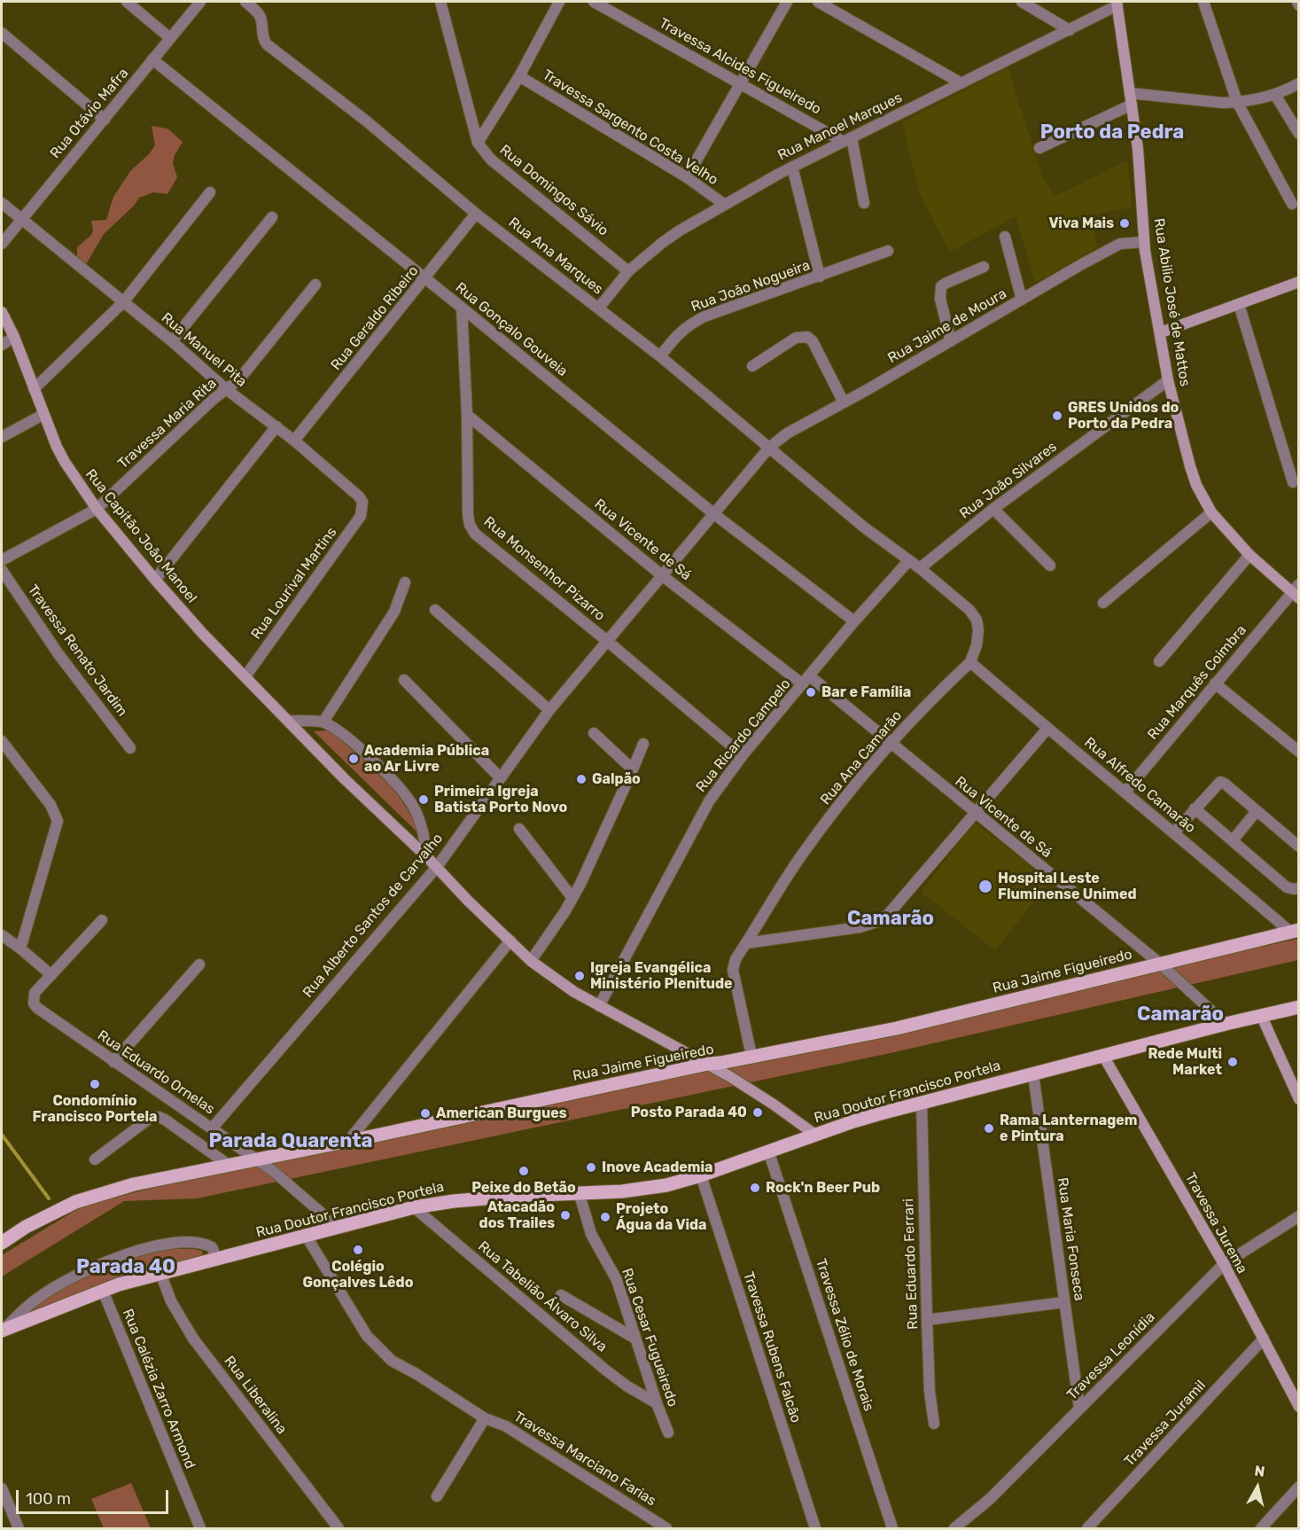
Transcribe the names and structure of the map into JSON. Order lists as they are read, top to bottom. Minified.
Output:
{"streets":{"main road":["Rua Abilio José de Mattos","Rua Capitão João Manoel","Rua Jaime Figueiredo","Rua Doutor Francisco Portela","Travessa Jurema"],"street":["Travessa Alcides Figueiredo","Rua Otávio Mafra","Rua Manoel Marques","Travessa Sargento Costa Velho","Rua Domingos Sávio","Rua Ana Marques","Rua João Nogueira","Rua Geraldo Ribeiro","Rua Jaime de Moura","Rua Gonçalo Gouveia","Rua Manuel Pita","Travessa Maria Rita","Rua João Silvares","Rua Vicente de Sá","Rua Monsenhor Pizarro","Rua Lourival Martins","Travessa Renato Jardim","Rua Marquês Coimbra","Rua Ricardo Campelo","Rua Ana Camarão","Rua Alfredo Camarão","Rua Alberto Santos de Carvalho","Rua Eduardo Ornelas","Rua Maria Fonseca","Rua Eduardo Ferrari","Rua Tabelião Álvaro Silva","Travessa Zélio de Morais","Rua Cesar Fugueiredo","Travessa Rubens Falcão","Travessa Leonídia","Rua Calézia Zarro Armond","Rua Liberalina","Travessa Juramil","Travessa Marciano Farias"]},"crossings":[["Travessa Alcides Figueiredo","Rua Manoel Marques"],["Rua Otávio Mafra","Rua Gonçalo Gouveia"],["Rua Otávio Mafra","Rua Manuel Pita"],["Rua Manoel Marques","Travessa Sargento Costa Velho"],["Rua Manoel Marques","Rua Domingos Sávio"],["Rua Manoel Marques","Rua Ana Marques"],["Rua Manoel Marques","Rua Abilio José de Mattos"],["Rua Ana Marques","Rua João Nogueira"],["Rua Ana Marques","Rua Geraldo Ribeiro"],["Rua Ana Marques","Rua Jaime de Moura"],["Rua Ana Marques","Rua Ricardo Campelo"],["Rua Abilio José de Mattos","Rua Jaime de Moura"],["Rua Abilio José de Mattos","Rua João Silvares"],["Rua Abilio José de Mattos","Rua Marquês Coimbra"],["Rua Geraldo Ribeiro","Rua Gonçalo Gouveia"],["Rua Geraldo Ribeiro","Rua Manuel Pita"],["Rua Jaime de Moura","Rua Gonçalo Gouveia"],["Rua Jaime de Moura","Rua Alberto Santos de Carvalho"],["Rua Gonçalo Gouveia","Rua Monsenhor Pizarro"],["Rua Gonçalo Gouveia","Rua Ricardo Campelo"],["Rua Gonçalo Gouveia","Rua Alberto Santos de Carvalho"],["Rua Manuel Pita","Travessa Maria Rita"],["Rua Manuel Pita","Rua Lourival Martins"],["Travessa Maria Rita","Rua Capitão João Manoel"],["Rua Capitão João Manoel","Rua Lourival Martins"],["Rua Capitão João Manoel","Rua Ricardo Campelo"],["Rua Capitão João Manoel","Rua Alberto Santos de Carvalho"],["Rua Capitão João Manoel","Rua Jaime Figueiredo"],["Rua Capitão João Manoel","Rua Doutor Francisco Portela"],["Rua Vicente de Sá","Rua Monsenhor Pizarro"],["Rua Vicente de Sá","Rua Ricardo Campelo"],["Rua Vicente de Sá","Rua Ana Camarão"],["Rua Vicente de Sá","Rua Alberto Santos de Carvalho"],["Rua Vicente de Sá","Rua Jaime Figueiredo"],["Rua Vicente de Sá","Rua Doutor Francisco Portela"],["Rua Monsenhor Pizarro","Rua Ricardo Campelo"],["Rua Monsenhor Pizarro","Rua Alberto Santos de Carvalho"],["Rua Marquês Coimbra","Rua Alfredo Camarão"],["Rua Ana Camarão","Rua Alfredo Camarão"],["Rua Ana Camarão","Rua Jaime Figueiredo"],["Rua Alfredo Camarão","Rua Jaime Figueiredo"],["Rua Alberto Santos de Carvalho","Rua Eduardo Ornelas"],["Rua Jaime Figueiredo","Rua Eduardo Ornelas"],["Rua Eduardo Ornelas","Rua Doutor Francisco Portela"],["Rua Doutor Francisco Portela","Travessa Jurema"],["Rua Doutor Francisco Portela","Rua Maria Fonseca"],["Rua Doutor Francisco Portela","Rua Eduardo Ferrari"],["Rua Doutor Francisco Portela","Rua Tabelião Álvaro Silva"],["Rua Doutor Francisco Portela","Travessa Zélio de Morais"],["Rua Doutor Francisco Portela","Rua Cesar Fugueiredo"],["Rua Doutor Francisco Portela","Travessa Rubens Falcão"],["Rua Doutor Francisco Portela","Rua Calézia Zarro Armond"],["Rua Doutor Francisco Portela","Rua Liberalina"],["Rua Doutor Francisco Portela","Travessa Marciano Farias"],["Travessa Jurema","Travessa Leonídia"],["Travessa Jurema","Travessa Juramil"],["Rua Maria Fonseca","Travessa Leonídia"],["Rua Tabelião Álvaro Silva","Rua Cesar Fugueiredo"]],"districts":["Porto da Pedra","Camarão","Camarão","Parada Quarenta","Parada 40"],"places":["Viva Mais","GRES Unidos do Porto da Pedra","Bar e Família","Academia Pública ao Ar Livre","Galpão","Primeira Igreja Batista Porto Novo","Hospital Leste Fluminense Unimed","Igreja Evangélica Ministério Plenitude","Rede Multi Market","Condomínio Francisco Portela","Posto Parada 40","American Burgues","Rama Lanternagem e Pintura","Inove Academia","Peixe do Betão","Rock'n Beer Pub","Atacadão dos Trailes","Projeto Água da Vida","Colégio Gonçalves Lêdo"],"scale_bar":"100 m","north":"top"}
